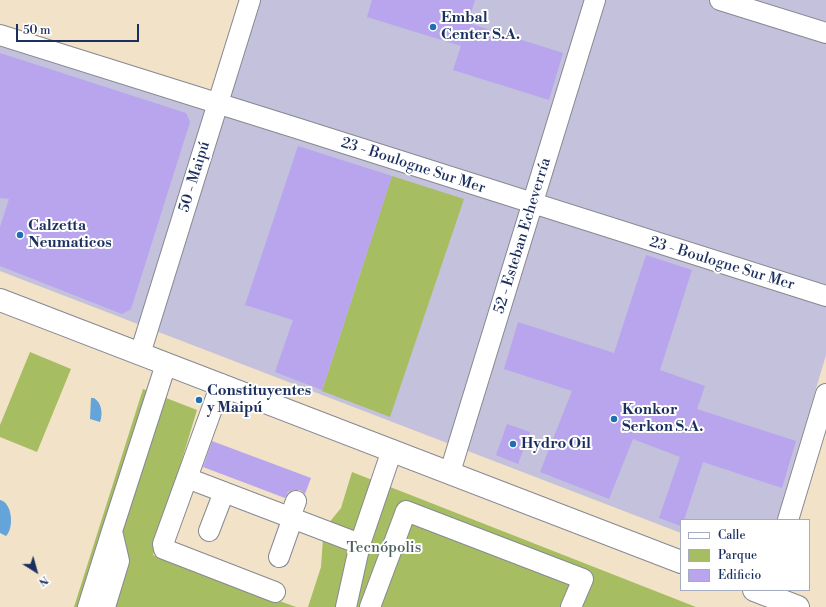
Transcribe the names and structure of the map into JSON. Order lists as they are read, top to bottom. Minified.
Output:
{"streets":{"street":["23 - Boulogne Sur Mer","50 - Maipú","52 - Esteban Echeverría"]},"crossings":[["23 - Boulogne Sur Mer","50 - Maipú"],["23 - Boulogne Sur Mer","52 - Esteban Echeverría"]],"parks":["Tecnópolis"],"places":["Embal Center S.A.","Calzetta Neumaticos","Constituyentes y Maipú","Konkor Serkon S.A.","Hydro Oil"],"legend":["Calle","Parque","Edificio"],"scale_bar":"50 m","north":"bottom right"}
